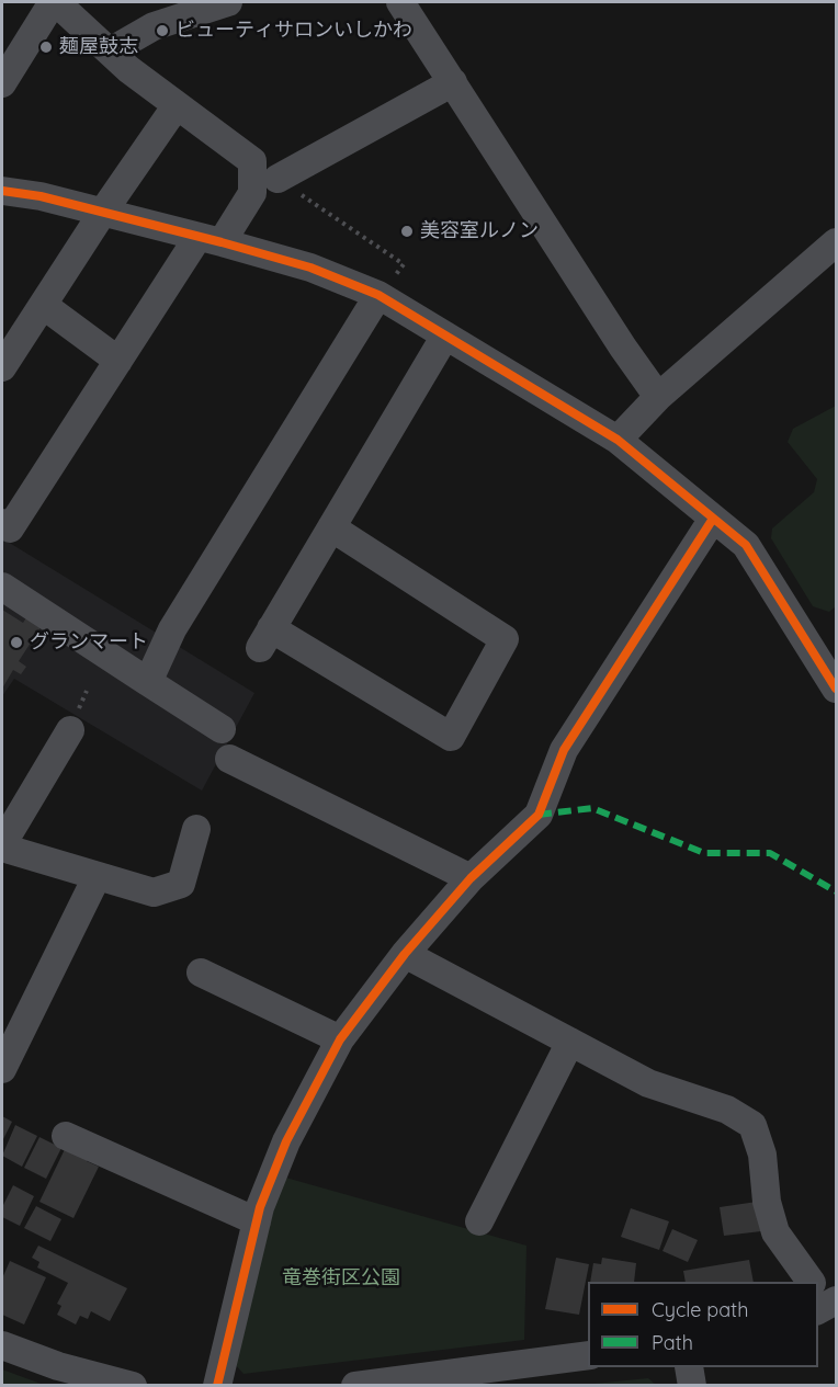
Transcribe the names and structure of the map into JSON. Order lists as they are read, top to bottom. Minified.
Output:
{"parks":["竜巻街区公園"],"places":["ビューティサロンいしかわ","麺屋鼓志","美容室ルノン","グランマート"],"legend":["Cycle path","Path"]}
